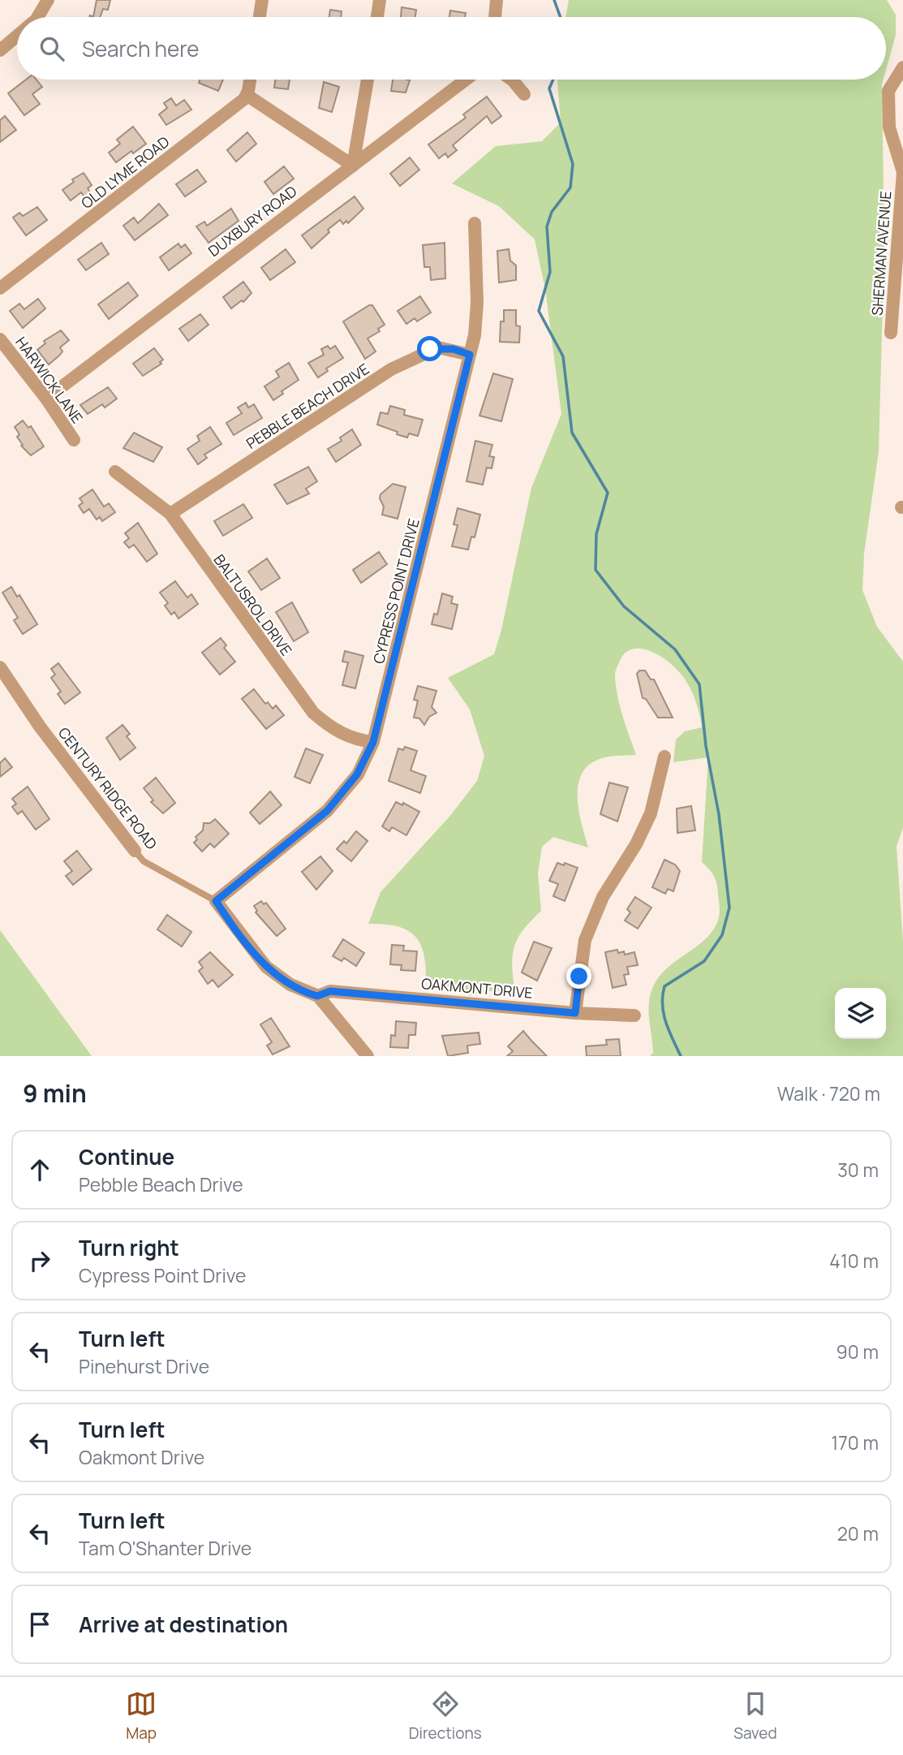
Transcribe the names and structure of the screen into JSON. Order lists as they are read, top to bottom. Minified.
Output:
{"streets":{"street":["OLD LYME ROAD","DUXBURY ROAD","SHERMAN AVENUE","HARWICK LANE","PEBBLE BEACH DRIVE","CYPRESS POINT DRIVE","BALTUSROL DRIVE","CENTURY RIDGE ROAD","OAKMONT DRIVE"]},"crossings":[["DUXBURY ROAD","HARWICK LANE"],["PEBBLE BEACH DRIVE","CYPRESS POINT DRIVE"],["PEBBLE BEACH DRIVE","BALTUSROL DRIVE"],["CYPRESS POINT DRIVE","BALTUSROL DRIVE"],["CYPRESS POINT DRIVE","CENTURY RIDGE ROAD"]],"page":{"search":"Search here","heading":["9 min","Walk · 720 m"],"list":[["Continue","Pebble Beach Drive","30 m"],["Turn right","Cypress Point Drive","410 m"],["Turn left","Pinehurst Drive","90 m"],["Turn left","Oakmont Drive","170 m"],["Turn left","Tam O'Shanter Drive","20 m"],"Arrive at destination"],"nav":["Map","Directions","Saved"]}}
